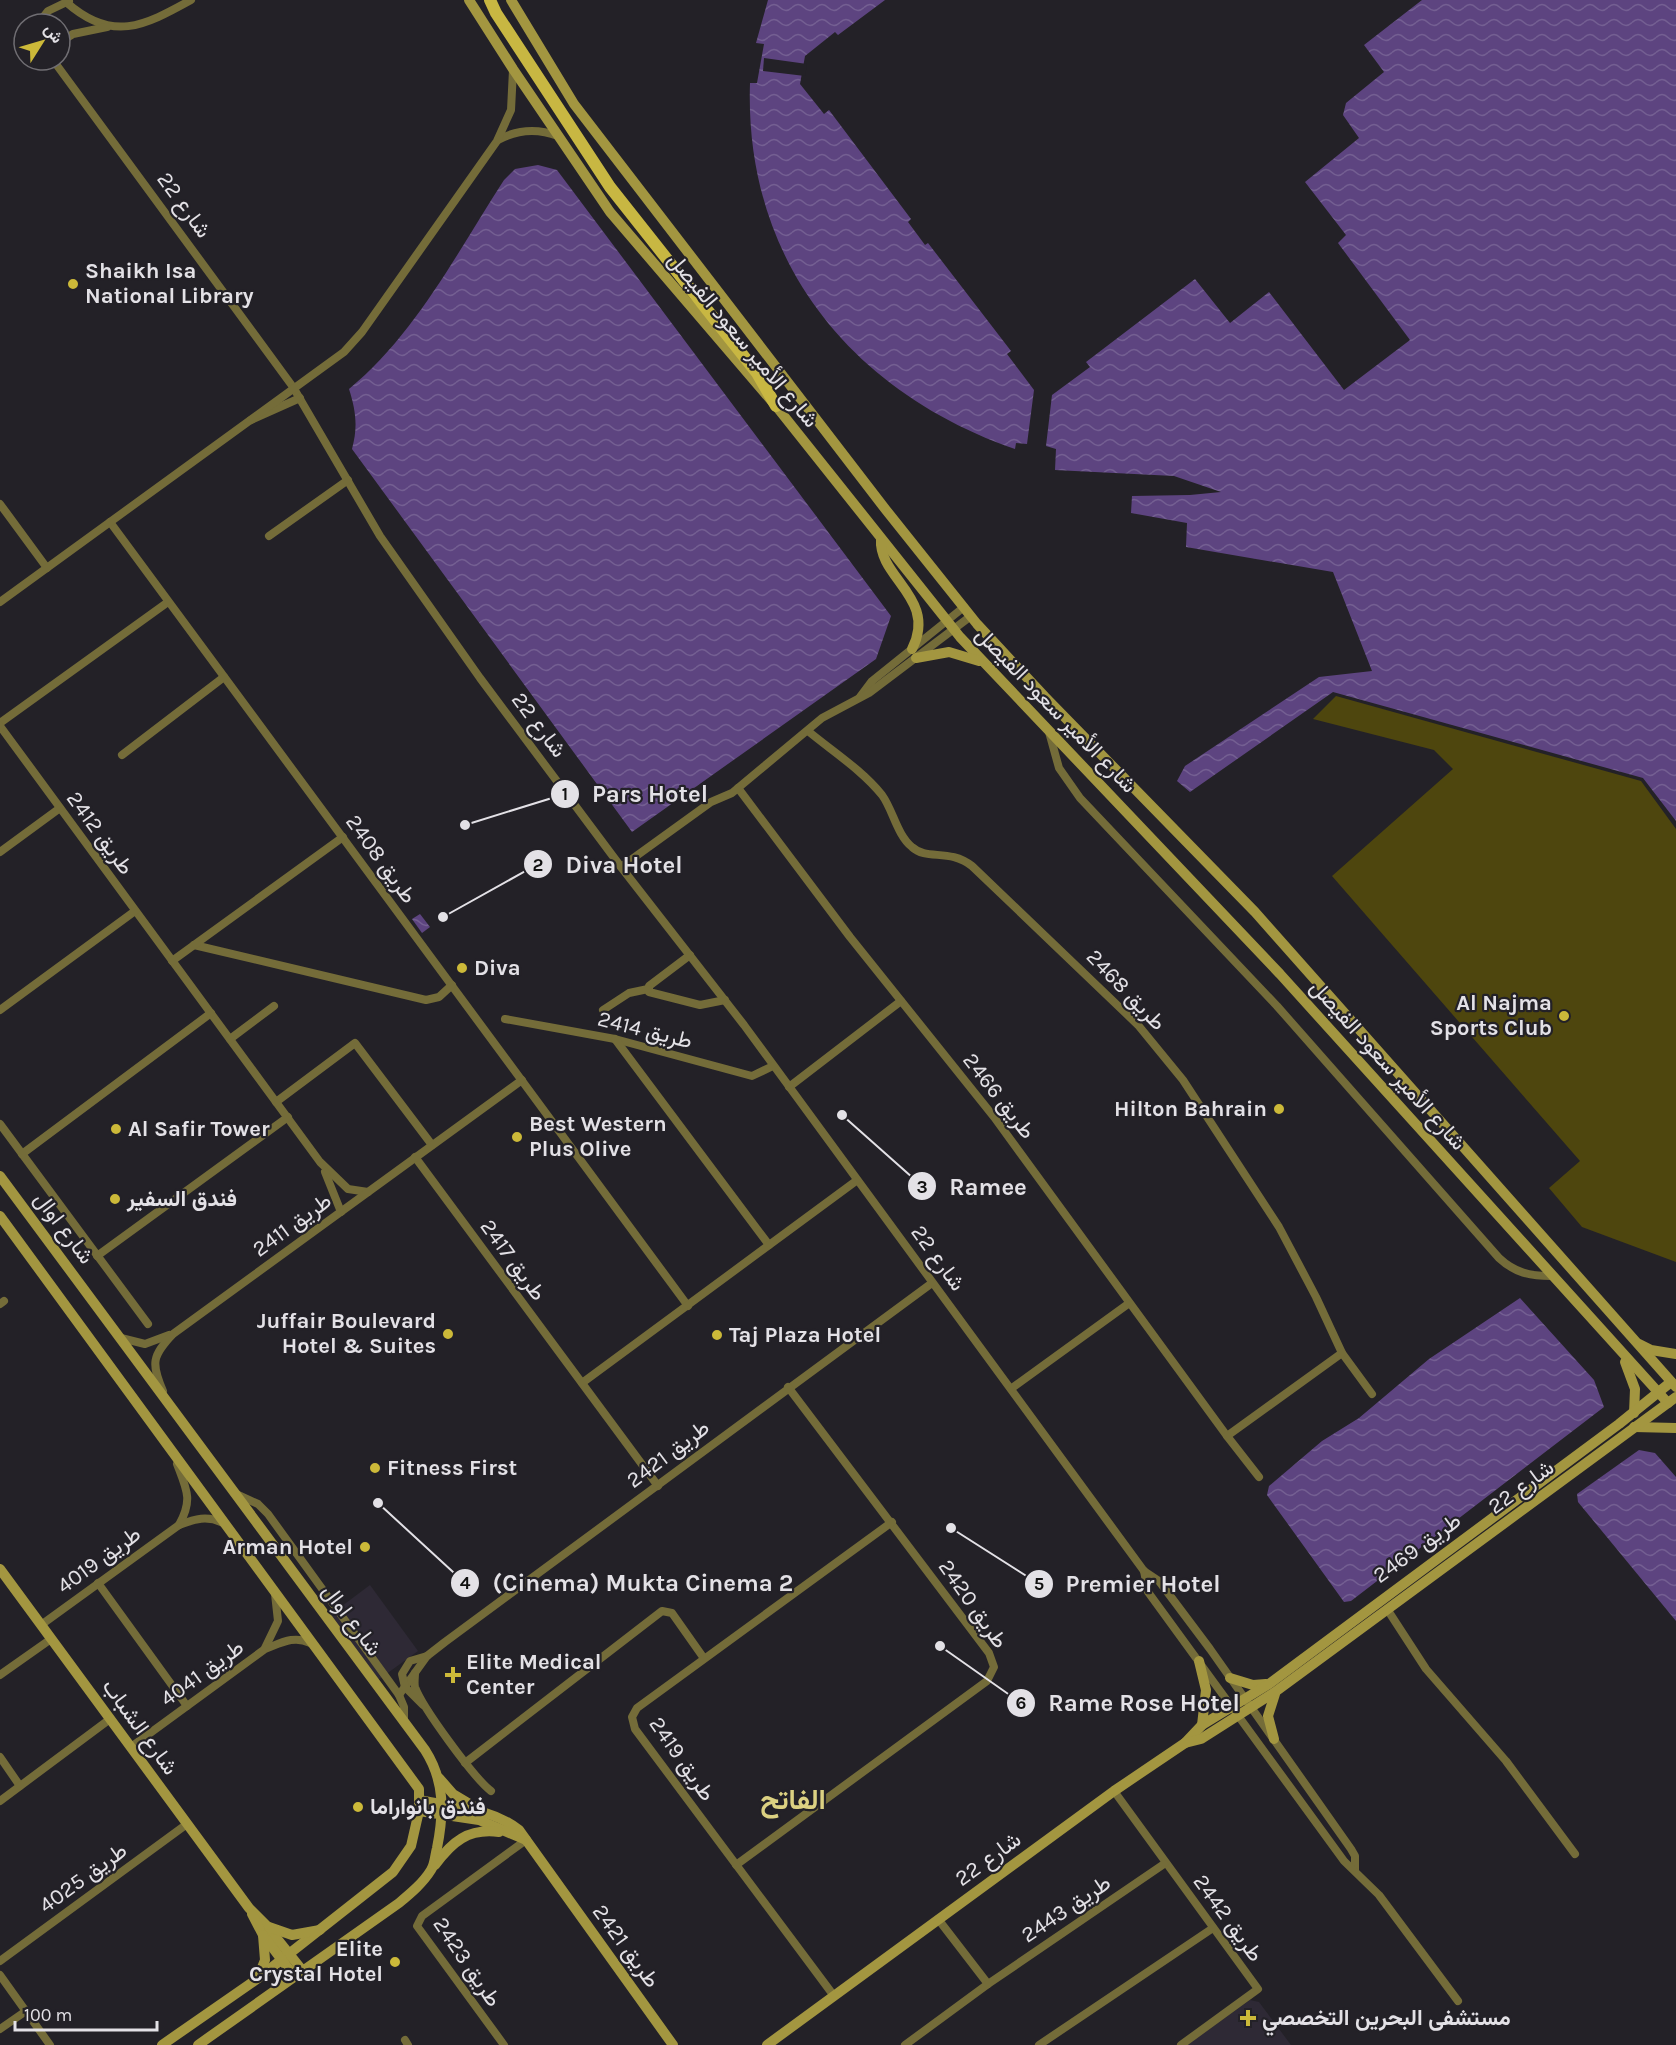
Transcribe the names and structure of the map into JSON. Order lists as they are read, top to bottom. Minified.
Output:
{"streets":{"street":["شارع 22","شارع الأمير سعود الفيصل","طريق 2412","طريق 2408","طريق 2468","طريق 2414","طريق 2466","طريق 2411","شارع اوال","طريق 2417","طريق 2421","طريق 2469","طريق 4019","طريق 2420","طريق 4041","شارع الشباب","طريق 2419","طريق 4025","طريق 2443","طريق 2442","طريق 2423"]},"crossings":[["شارع 22","شارع الأمير سعود الفيصل"],["شارع 22","طريق 2414"],["شارع 22","طريق 2421"],["شارع 22","طريق 2469"],["شارع 22","طريق 2419"],["شارع 22","طريق 2442"],["شارع الأمير سعود الفيصل","طريق 2469"],["طريق 2412","طريق 2408"],["طريق 2412","طريق 2411"],["طريق 2408","طريق 2411"],["طريق 2411","شارع اوال"],["طريق 2411","طريق 2417"],["شارع اوال","طريق 2421"],["شارع اوال","طريق 4019"],["شارع اوال","طريق 4041"],["طريق 2417","طريق 2421"],["طريق 2421","طريق 2420"],["طريق 2421","طريق 2423"],["طريق 4019","شارع الشباب"],["طريق 2420","طريق 2419"],["طريق 4041","شارع الشباب"],["شارع الشباب","طريق 4025"],["طريق 2443","طريق 2442"]],"districts":["الفاتح"],"places":{"other":["Shaikh Isa National Library","Pars Hotel","Diva Hotel","Diva","Al Najma Sports Club","Hilton Bahrain","Ramee","Al Safir Tower","Best Western Plus Olive","فندق السفير","Juffair Boulevard Hotel & Suites","Taj Plaza Hotel","Fitness First","(Cinema) Mukta Cinema 2","Premier Hotel","Arman Hotel","Rame Rose Hotel","فندق بانواراما","Elite Crystal Hotel"],"health":["Elite Medical Center","مستشفى البحرين التخصصي"]},"scale_bar":"100 m","north":"top right"}
